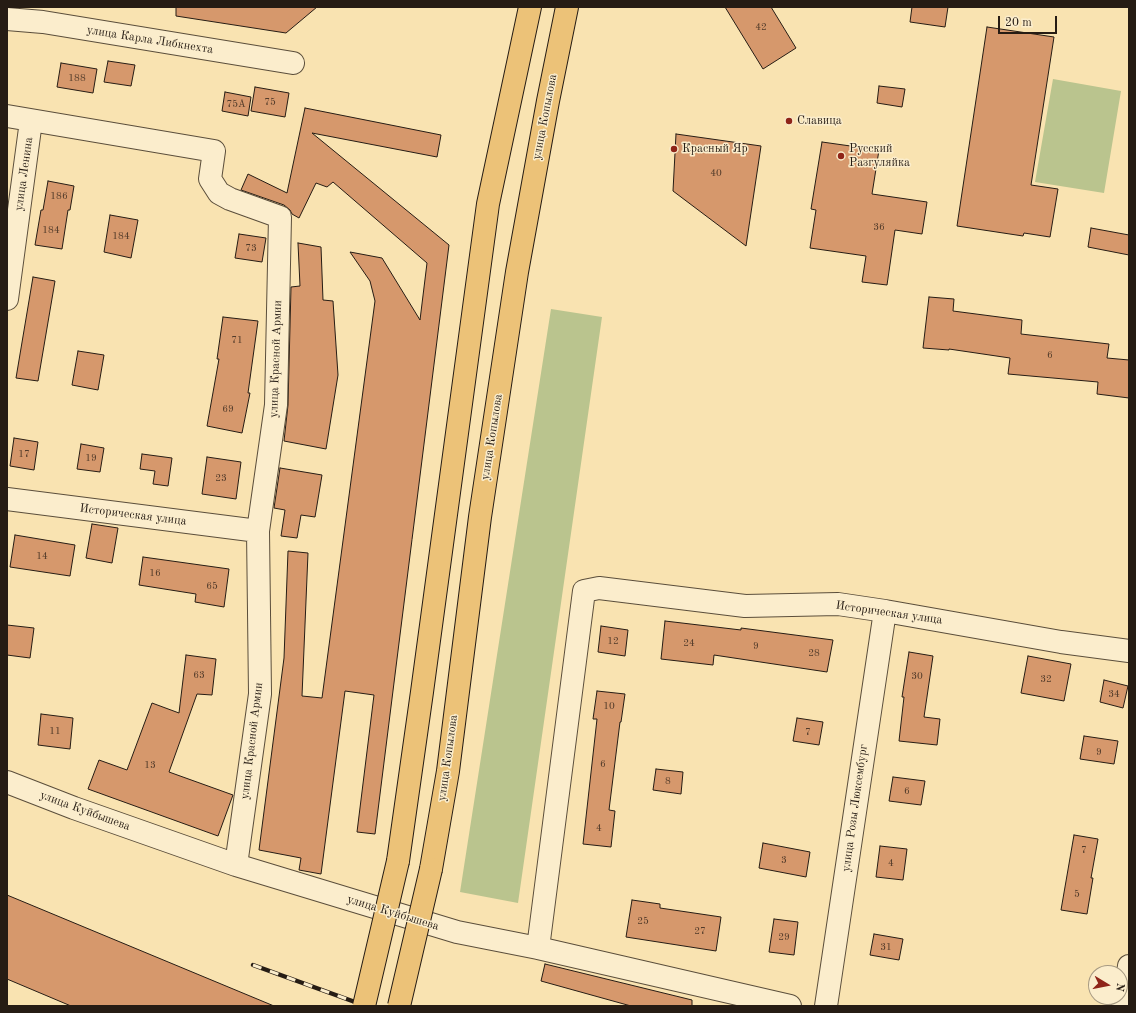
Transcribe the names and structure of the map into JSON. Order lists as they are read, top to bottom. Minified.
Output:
{"streets":{"main road":["улица Копылова"],"street":["улица Карла Либкнехта","улица Ленина","улица Красной Армии","Историческая улица","улица Розы Люксембург","улица Куйбышева"]},"crossings":[["улица Ленина","улица Красной Армии"],["улица Красной Армии","Историческая улица"],["улица Красной Армии","улица Куйбышева"],["Историческая улица","улица Розы Люксембург"],["Историческая улица","улица Куйбышева"]],"places":["Славица","Красный Яр","Русский Разгуляйка"],"house_numbers":["42","188","75","75А","40","186","36","184","184","73","71","6","69","17","19","23","14","16","65","12","24","9","28","63","30","32","34","10","11","7","9","6","13","8","6","4","7","3","4","5","25","27","29","31"],"scale_bar":"20 m","north":"right"}
